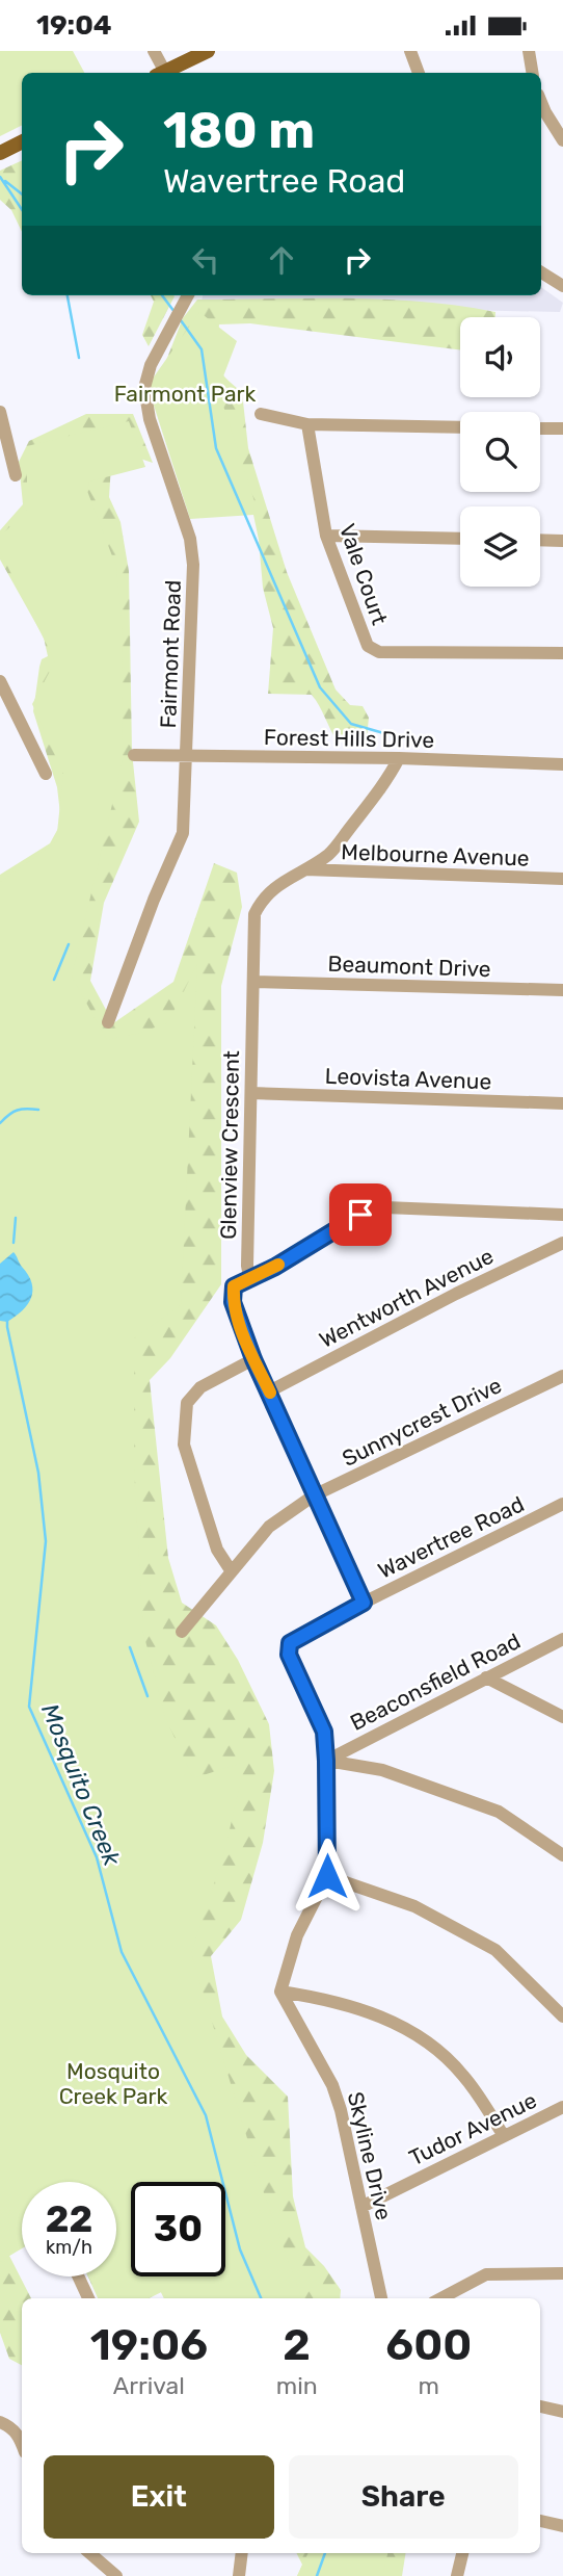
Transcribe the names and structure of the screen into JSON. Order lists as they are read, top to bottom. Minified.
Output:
{"streets":{"street":["Vale Court","Fairmont Road","Forest Hills Drive","Melbourne Avenue","Beaumont Drive","Leovista Avenue","Glenview Crescent","Wentworth Avenue","Sunnycrest Drive","Wavertree Road","Beaconsfield Road","Tudor Avenue","Skyline Drive"]},"crossings":[["Fairmont Road","Forest Hills Drive"],["Forest Hills Drive","Glenview Crescent"],["Melbourne Avenue","Glenview Crescent"],["Beaumont Drive","Glenview Crescent"],["Leovista Avenue","Glenview Crescent"],["Wavertree Road","Beaconsfield Road"],["Tudor Avenue","Skyline Drive"]],"water":["Mosquito Creek"],"parks":["Fairmont Park","Mosquito Creek Park"],"page":{"status":"19:04","turn":["180 m","Wavertree Road"],"speed":"22 km/h","limit":"30","eta":["19:06","Arrival","2","min","600","m"],"buttons":["Exit","Share"]}}
